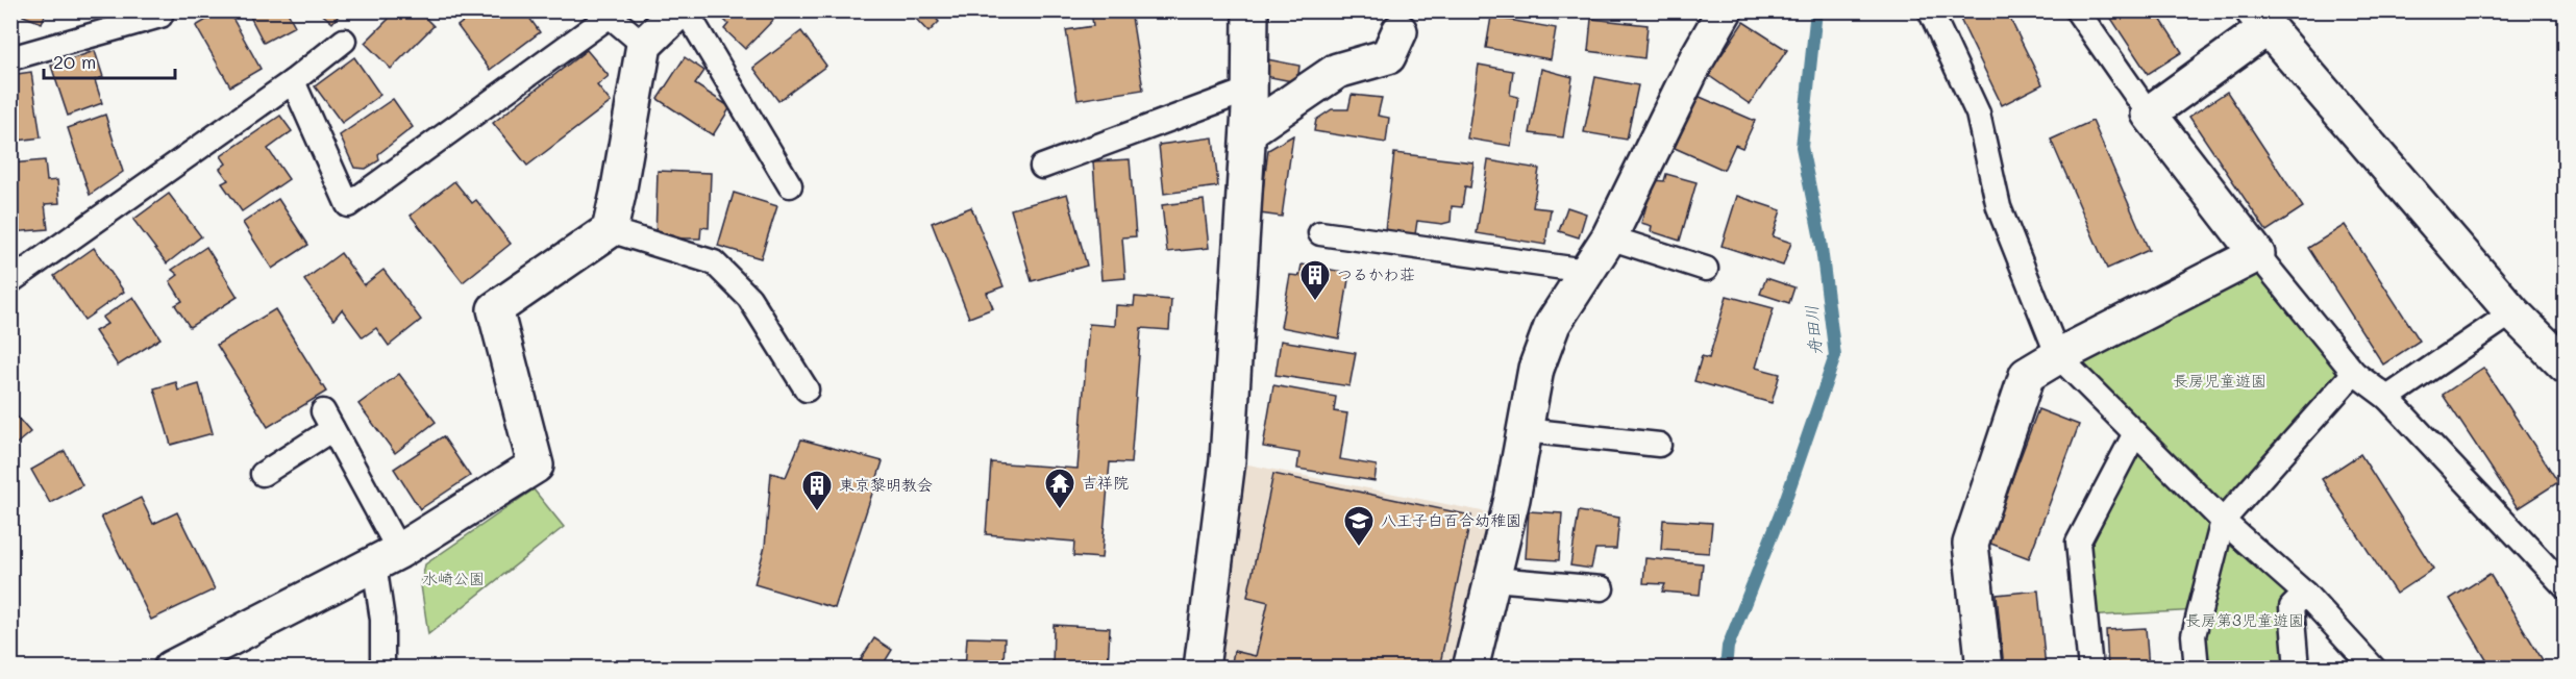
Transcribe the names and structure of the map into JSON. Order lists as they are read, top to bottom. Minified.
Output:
{"water":["舟田川"],"parks":["長房児童遊園","水崎公園","長房第3児童遊園"],"places":{"building":["つるかわ荘","東京黎明教会"],"temple":["吉祥院"],"school or university":["八王子白百合幼稚園"]},"scale_bar":"20 m"}
